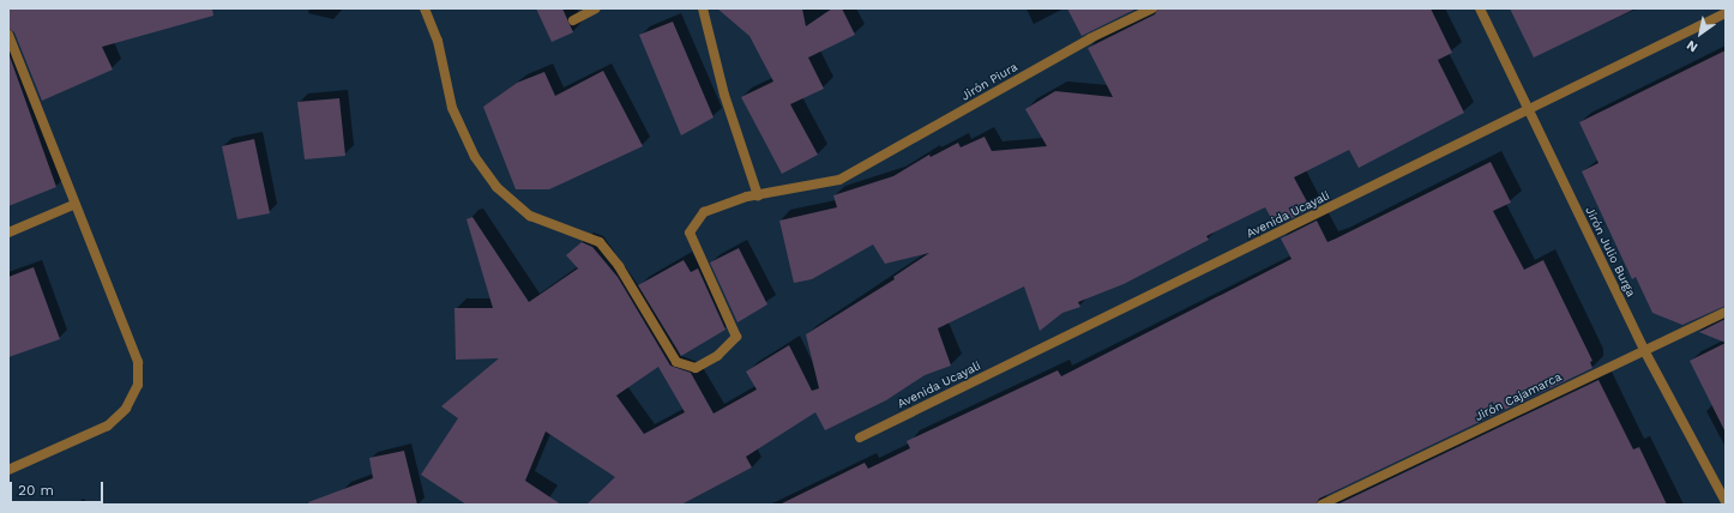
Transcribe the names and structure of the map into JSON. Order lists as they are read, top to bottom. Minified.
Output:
{"streets":{"street":["Jirón Piura","Avenida Ucayali","Jirón Julio Burga","Jirón Cajamarca"]},"crossings":[["Avenida Ucayali","Jirón Julio Burga"],["Jirón Julio Burga","Jirón Cajamarca"]],"scale_bar":"20 m","north":"bottom left"}
